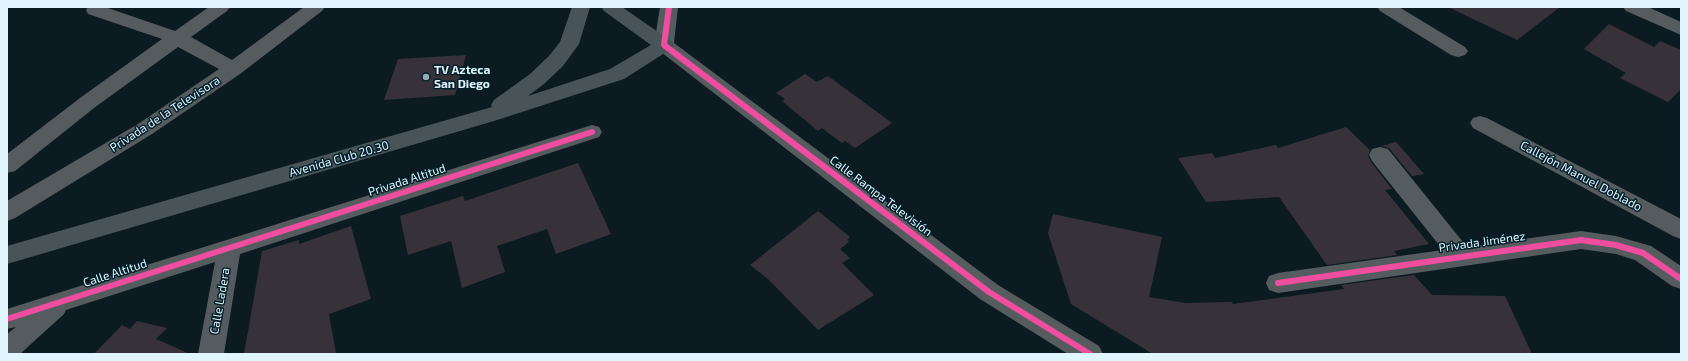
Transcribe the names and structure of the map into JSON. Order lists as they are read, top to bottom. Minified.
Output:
{"streets":{"main road":["Avenida Club 20.30"],"street":["Privada de la Televisora","Callejón Manuel Doblado","Privada Altitud","Calle Rampa Televisión","Privada Jiménez","Calle Altitud","Calle Ladera"]},"crossings":[["Avenida Club 20.30","Calle Rampa Televisión"],["Privada Altitud","Calle Altitud"],["Privada Altitud","Calle Ladera"],["Calle Altitud","Calle Ladera"]],"places":["TV Azteca San Diego"]}
